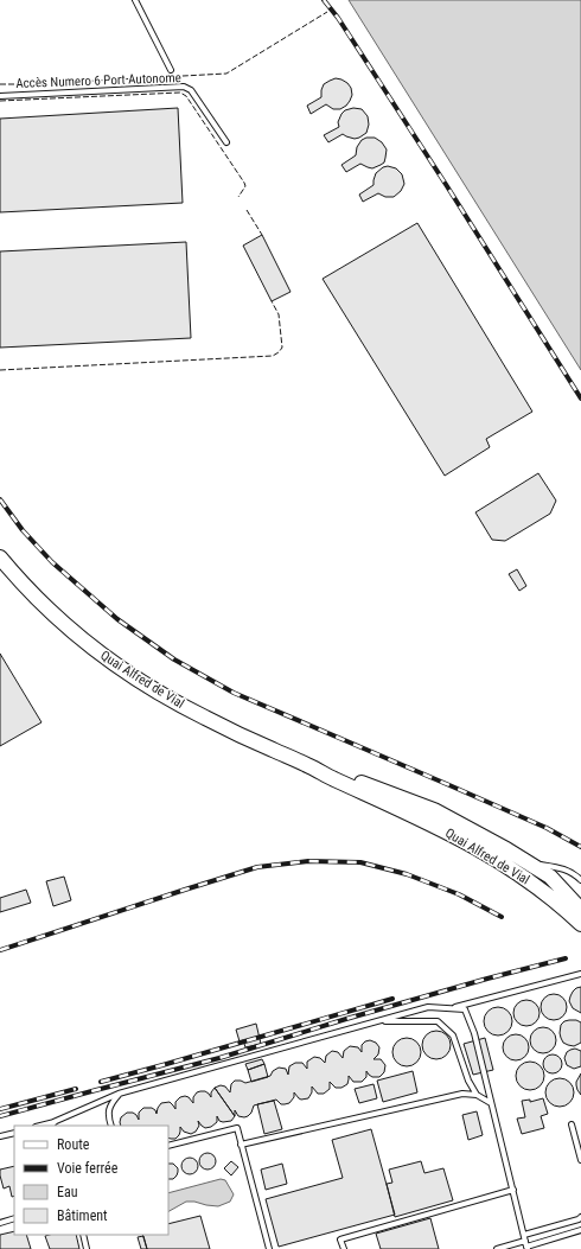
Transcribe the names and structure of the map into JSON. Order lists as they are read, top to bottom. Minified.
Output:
{"streets":{"main road":["Quai Alfred de Vial"],"lane":["Accès Numero 6 Port Autonome"]},"legend":["Route","Voie ferrée","Eau","Bâtiment"]}
